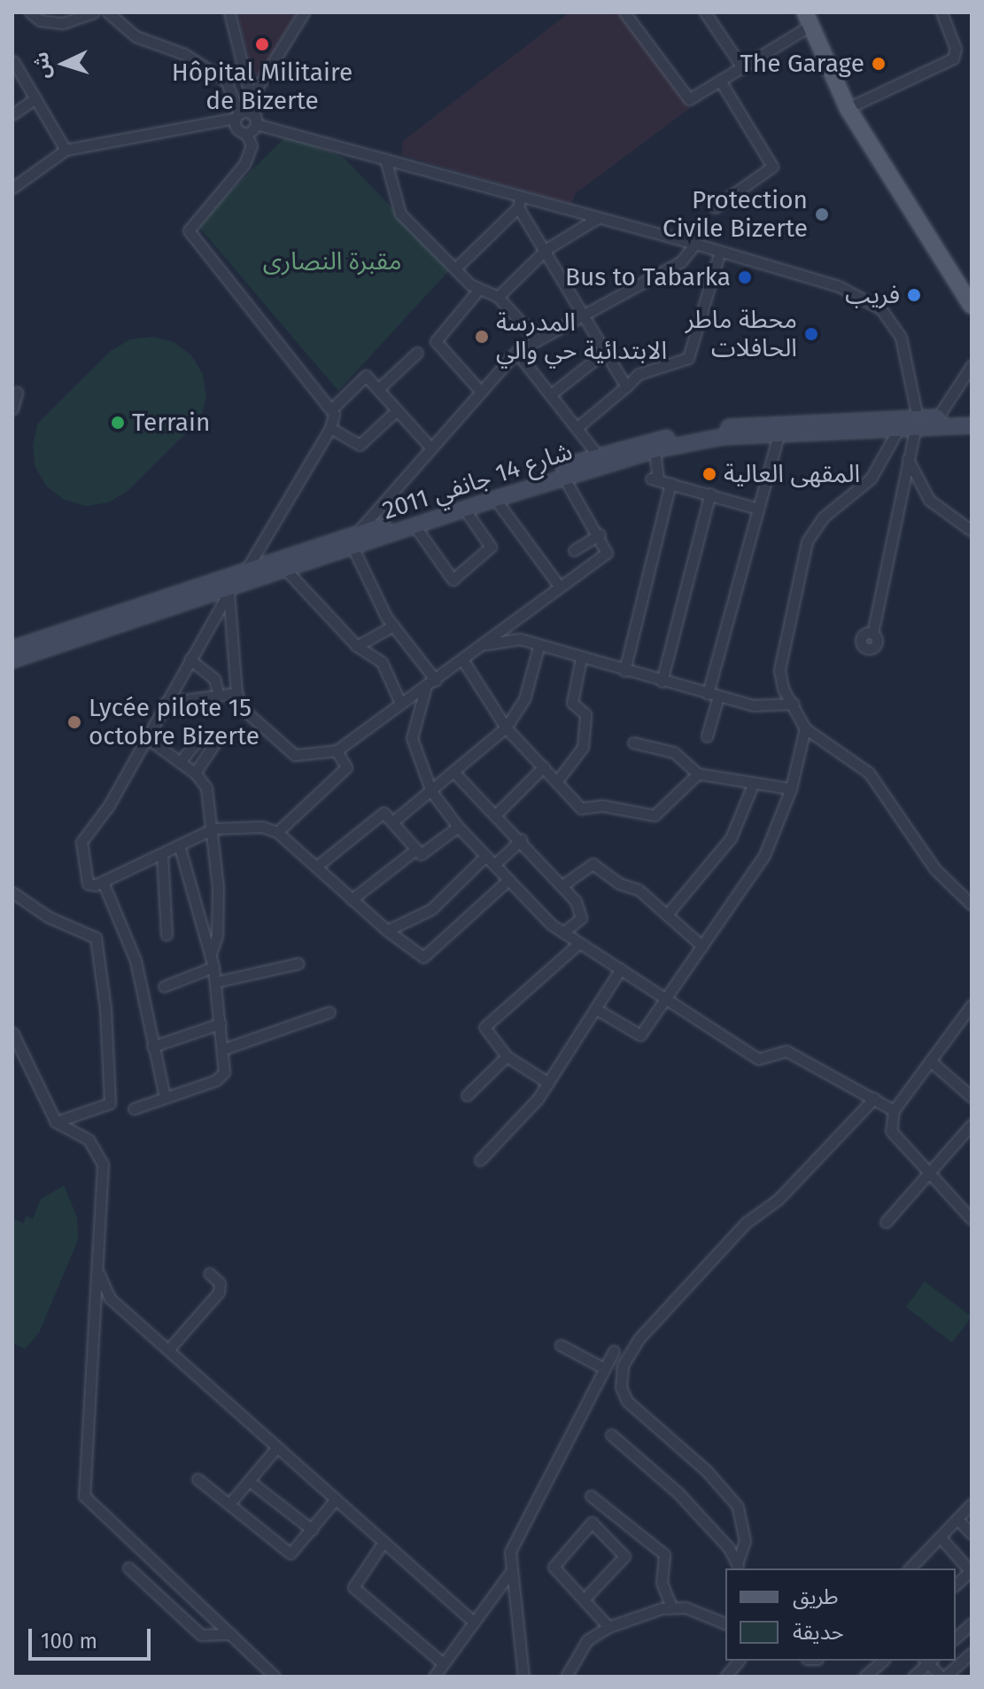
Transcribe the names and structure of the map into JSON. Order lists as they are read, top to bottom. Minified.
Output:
{"streets":{"main road":["شارع 14 جانفي 2011"]},"parks":["مقبرة النصارى"],"places":["Hôpital Militaire de Bizerte","The Garage","Protection Civile Bizerte","Bus to Tabarka","فريب","محطة ماطر الحافلات","المدرسة الابتدائية حي والي","Terrain","المقهى العالية","Lycée pilote 15 octobre Bizerte"],"legend":["طريق","حديقة"],"scale_bar":"100 m","north":"left"}
